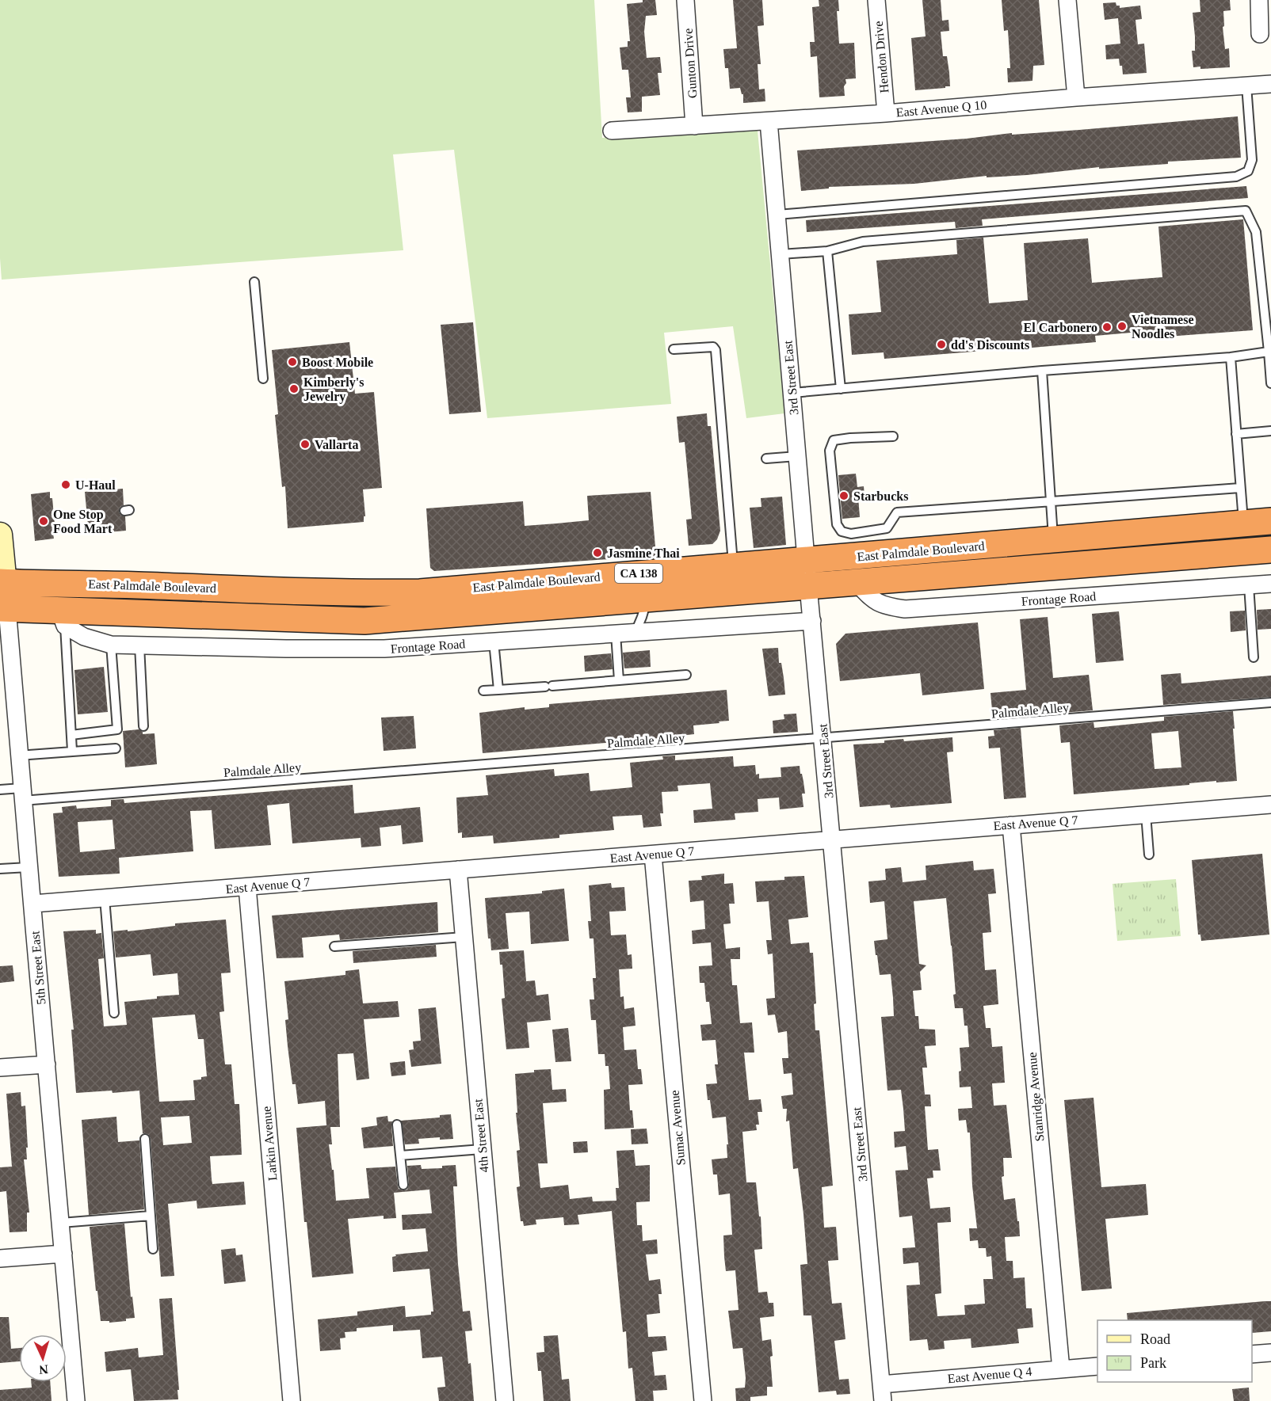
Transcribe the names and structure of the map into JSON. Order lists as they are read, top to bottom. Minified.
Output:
{"streets":{"highway":["East Palmdale Boulevard","CA 138"],"street":["Hendon Drive","Gunton Drive","East Avenue Q 10","3rd Street East","Frontage Road","East Avenue Q 7","5th Street East","Stanridge Avenue","Sumac Avenue","4th Street East","Larkin Avenue","East Avenue Q 4"],"lane":["Palmdale Alley"]},"crossings":[["Hendon Drive","East Avenue Q 10"],["Gunton Drive","East Avenue Q 10"],["East Avenue Q 10","3rd Street East"],["3rd Street East","East Palmdale Boulevard"],["3rd Street East","Frontage Road"],["3rd Street East","Palmdale Alley"],["3rd Street East","East Avenue Q 7"],["3rd Street East","East Avenue Q 4"],["East Palmdale Boulevard","Frontage Road"],["East Palmdale Boulevard","5th Street East"],["Palmdale Alley","5th Street East"],["East Avenue Q 7","5th Street East"],["East Avenue Q 7","Stanridge Avenue"],["East Avenue Q 7","Sumac Avenue"],["East Avenue Q 7","4th Street East"],["East Avenue Q 7","Larkin Avenue"],["Stanridge Avenue","East Avenue Q 4"]],"places":["Vietnamese Noodles","El Carbonero","dd's Discounts","Boost Mobile","Kimberly's Jewelry","Vallarta","U-Haul","Starbucks","One Stop Food Mart","Jasmine Thai"],"legend":["Road","Park"],"north":"bottom"}
